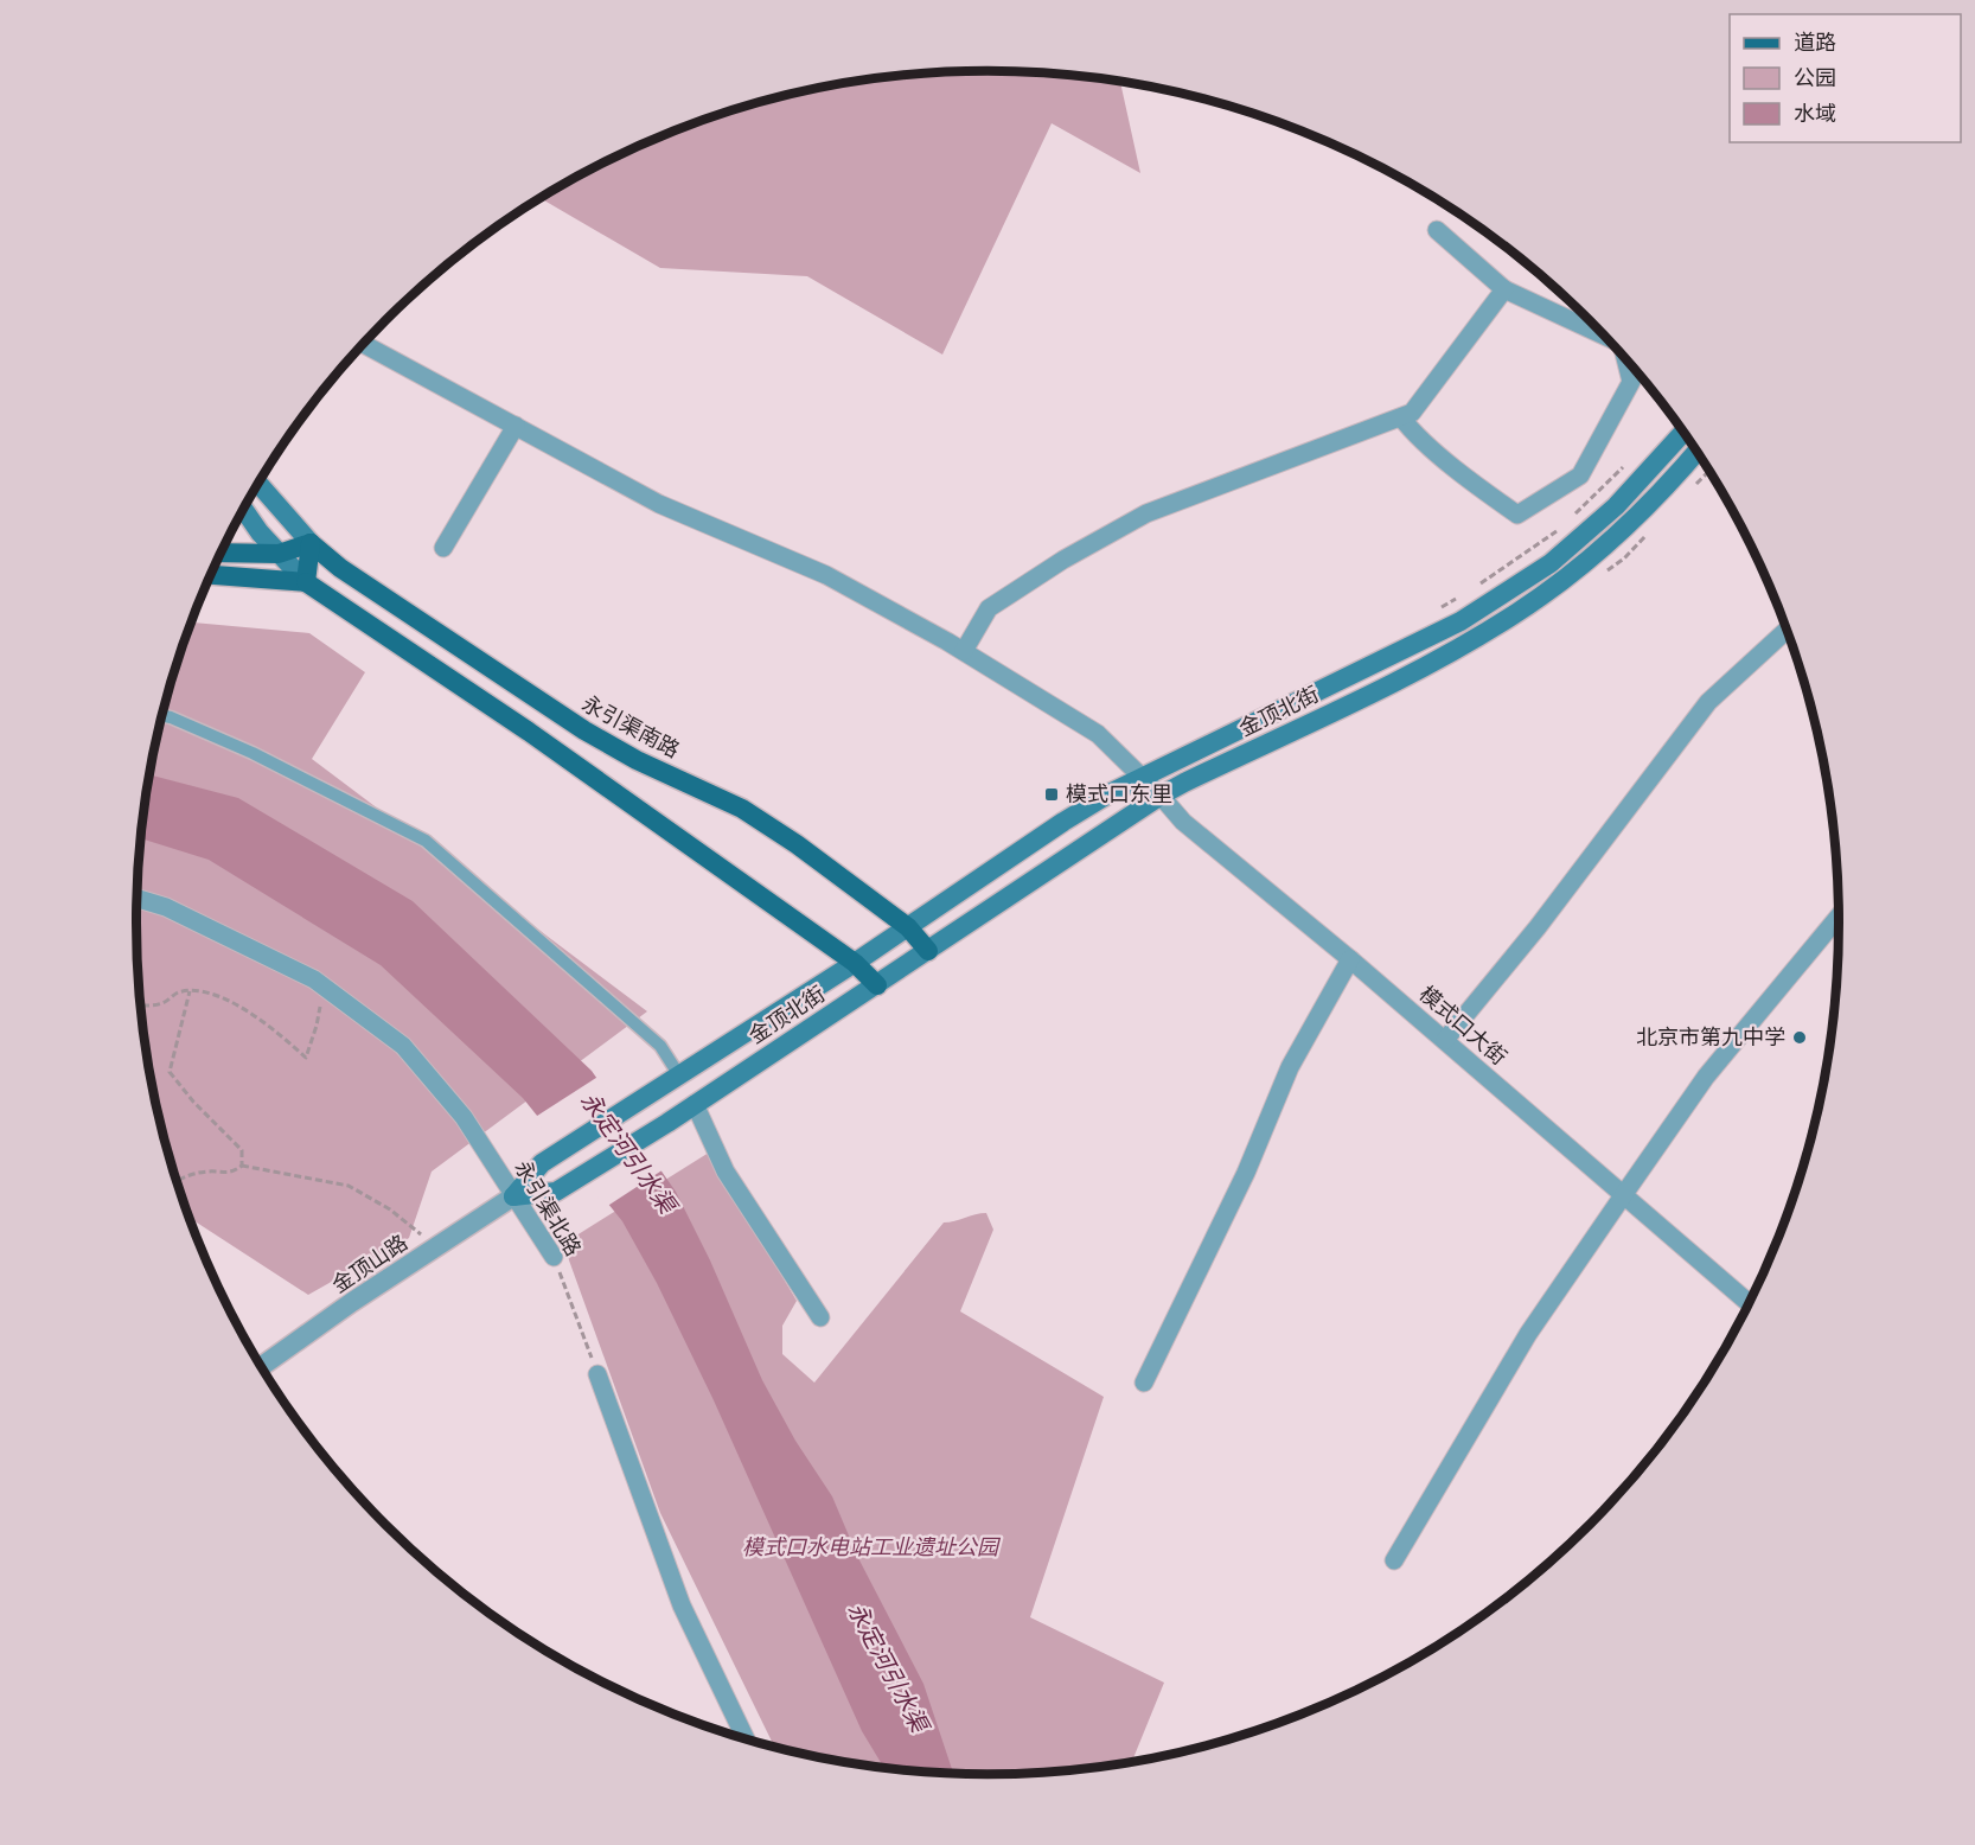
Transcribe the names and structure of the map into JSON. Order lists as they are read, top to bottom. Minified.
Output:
{"streets":{"main road":["金顶北街","永引渠南路"],"street":["模式口大街","永引渠北路","金顶山路"]},"crossings":[["金顶北街","永引渠南路"],["金顶北街","模式口大街"],["金顶北街","永引渠北路"],["金顶北街","金顶山路"],["永引渠北路","金顶山路"]],"water":["永定河引水渠"],"parks":["模式口水电站工业遗址公园"],"places":{"transit":["模式口东里"],"other":["北京市第九中学"]},"legend":["道路","公园","水域"]}
